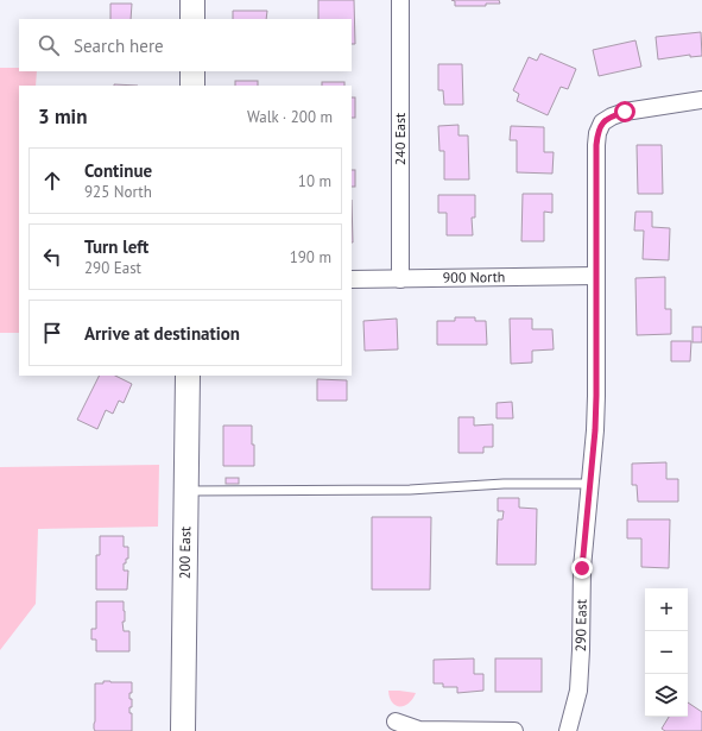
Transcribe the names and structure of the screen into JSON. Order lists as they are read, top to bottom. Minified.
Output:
{"streets":{"street":["240 East","900 North","200 East","290 East"]},"crossings":[["240 East","900 North"],["900 North","290 East"]],"page":{"search":"Search here","heading":["3 min","Walk · 200 m"],"list":[["Continue","925 North","10 m"],["Turn left","290 East","190 m"],"Arrive at destination"],"map_buttons":["+","−"]}}
